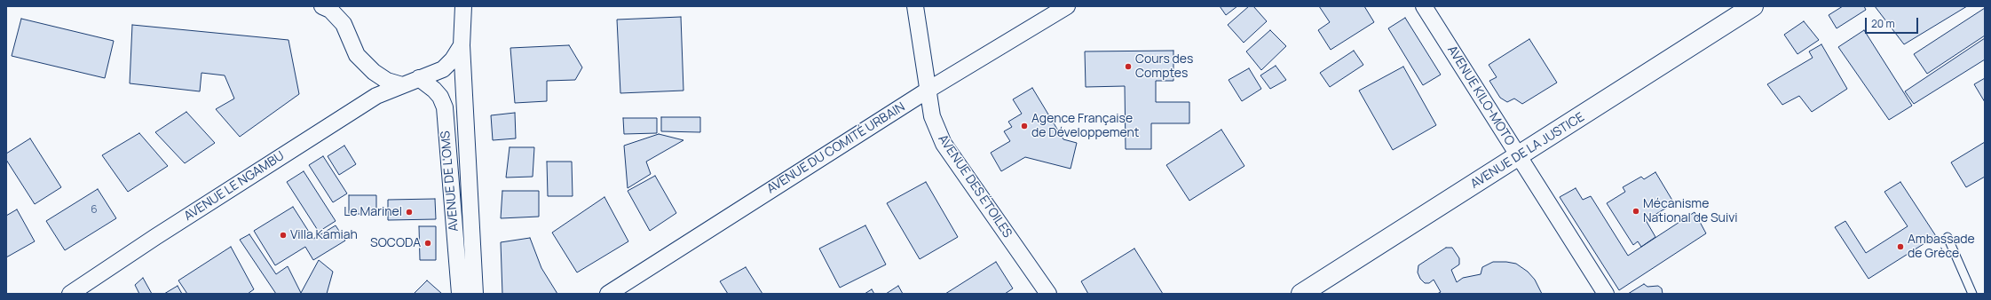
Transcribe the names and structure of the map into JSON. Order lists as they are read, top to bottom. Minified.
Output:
{"streets":{"main road":["AVENUE DE LA JUSTICE"],"street":["AVENUE KILO-MOTO","AVENUE DU COMITÉ URBAIN","AVENUE DE L'OMS","AVENUE LE NGAMBU","AVENUE DES ÉTOILES"]},"crossings":[["AVENUE KILO-MOTO","AVENUE DE LA JUSTICE"],["AVENUE DU COMITÉ URBAIN","AVENUE DES ÉTOILES"],["AVENUE DE L'OMS","AVENUE LE NGAMBU"]],"places":["Cours des Comptes","Agence Française de Développement","Mécanisme National de Suivi","Le Marinel","Villa Kamiah","SOCODA","Ambassade de Grèce"],"house_numbers":["6"],"scale_bar":"20 m"}
